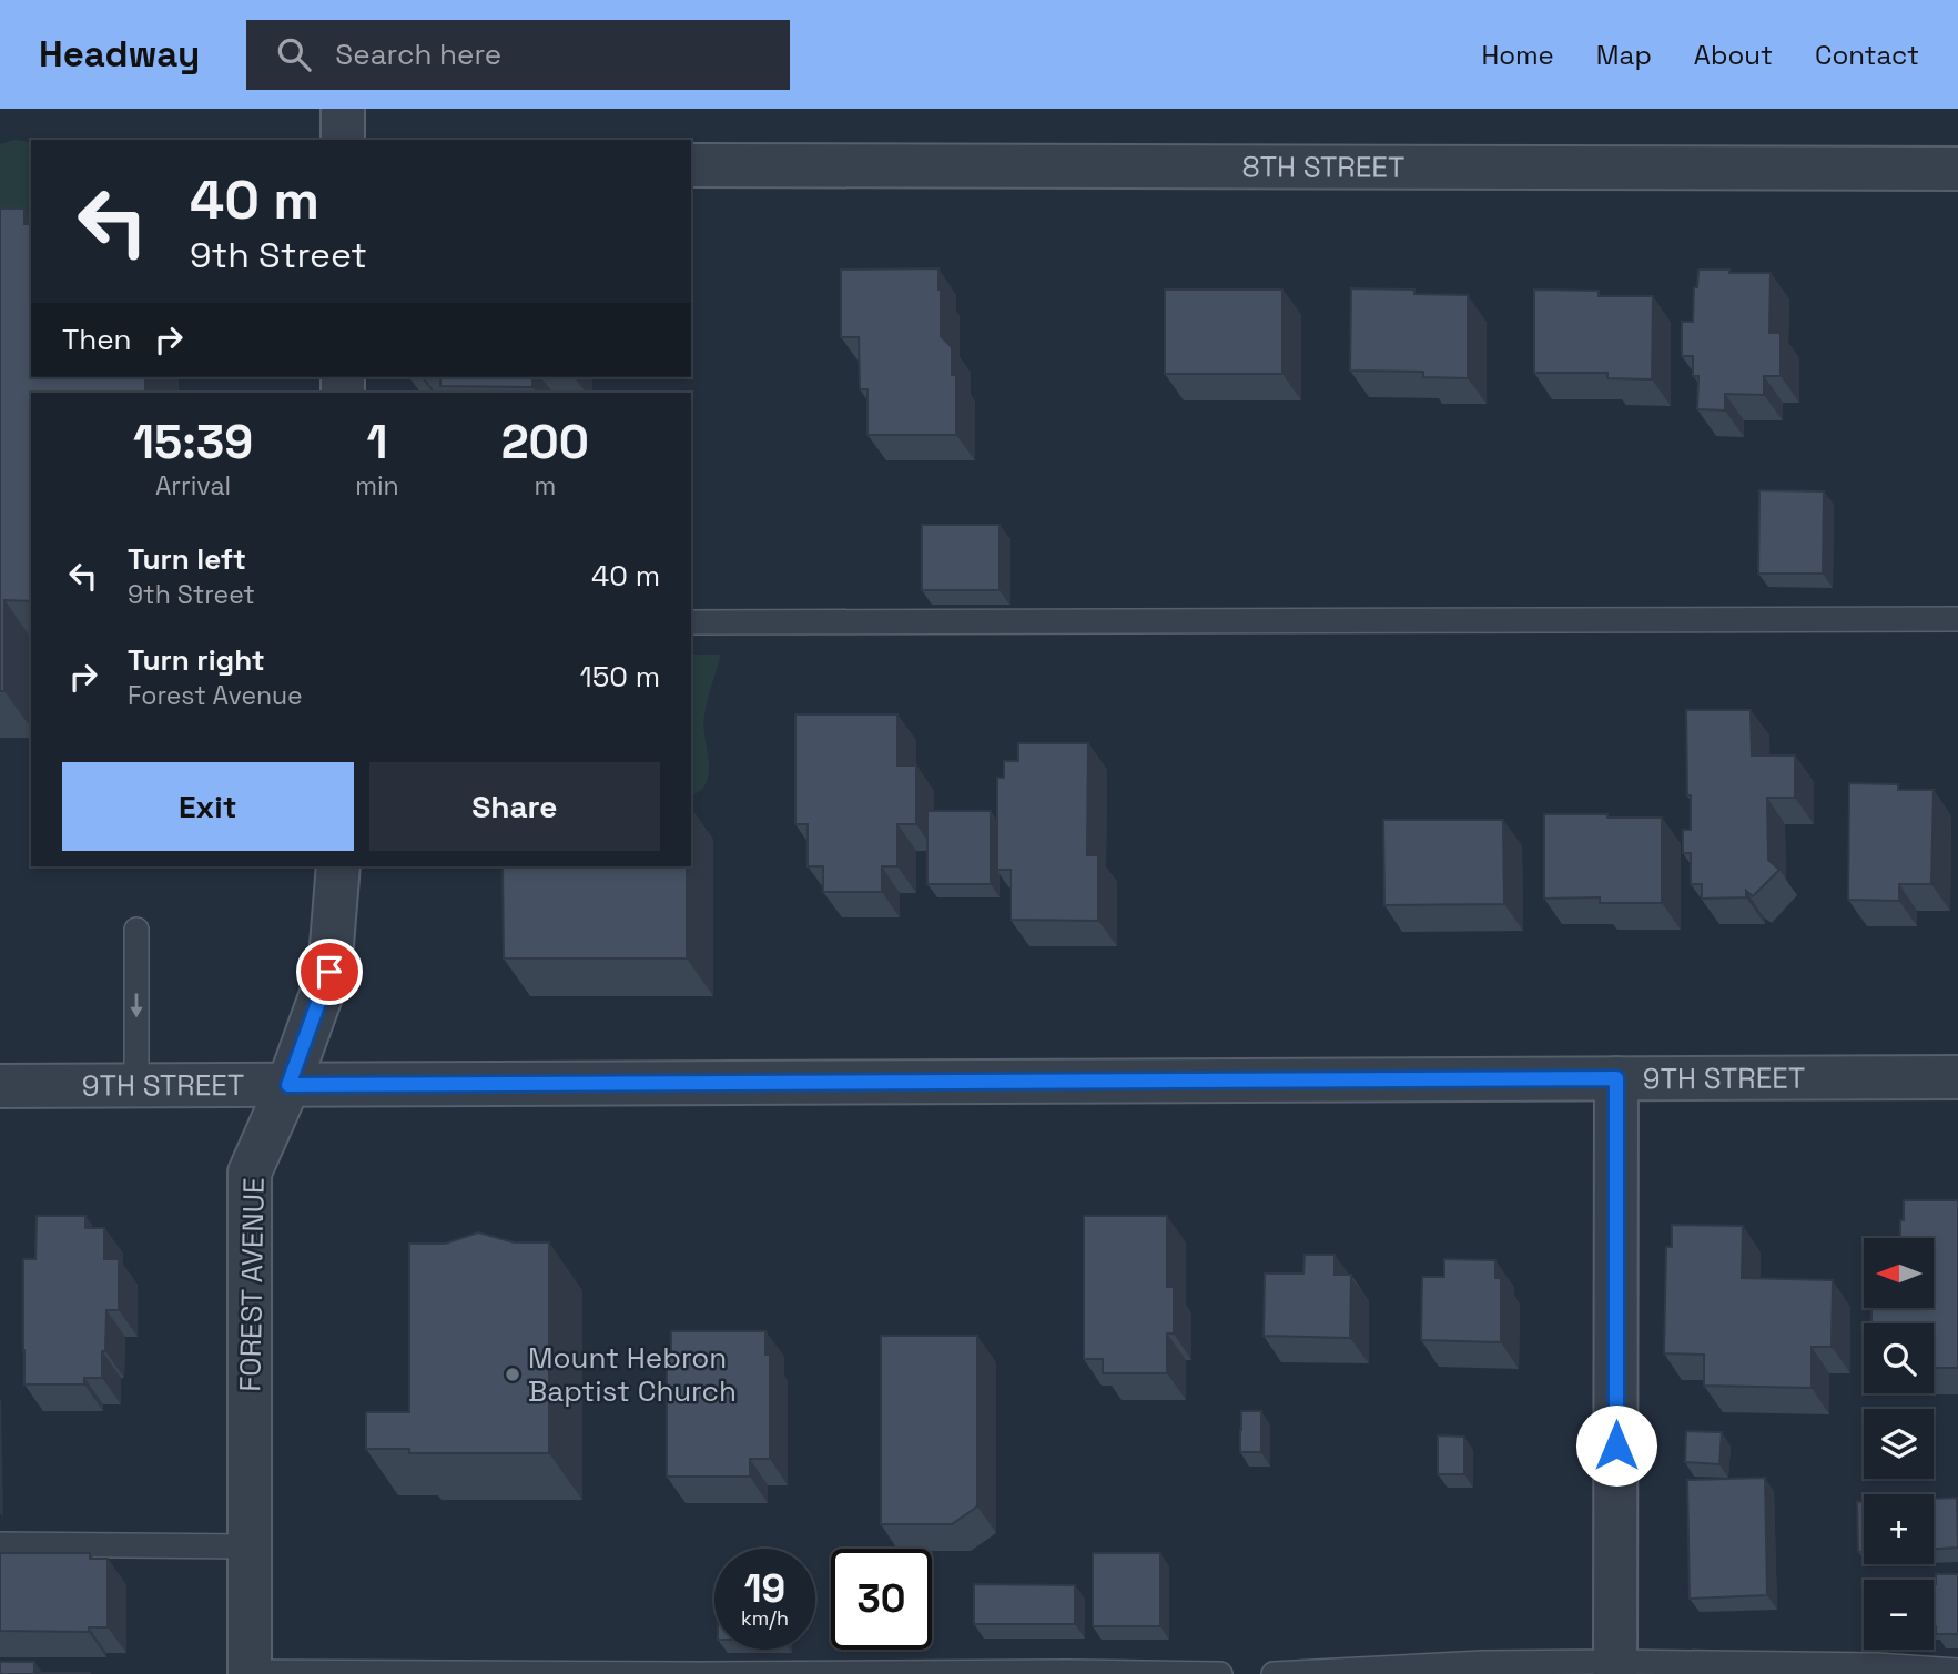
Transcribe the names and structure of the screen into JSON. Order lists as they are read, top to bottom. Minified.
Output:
{"streets":{"street":["8TH STREET","9TH STREET","FOREST AVENUE"]},"crossings":[["9TH STREET","FOREST AVENUE"]],"places":["Mount Hebron Baptist Church"],"north":"left","page":{"header":"Headway","search":"Search here","nav":["Home","Map","About","Contact"],"turn":["40 m","9th Street"],"then":"Then","eta":["15:39","Arrival","1","min","200","m"],"list":[{"name":"Turn left","note":"9th Street","value":"40 m"},{"name":"Turn right","note":"Forest Avenue","value":"150 m"}],"buttons":["Exit","Share"],"map_buttons":["+","−"],"speed":"19 km/h","limit":"30"}}
